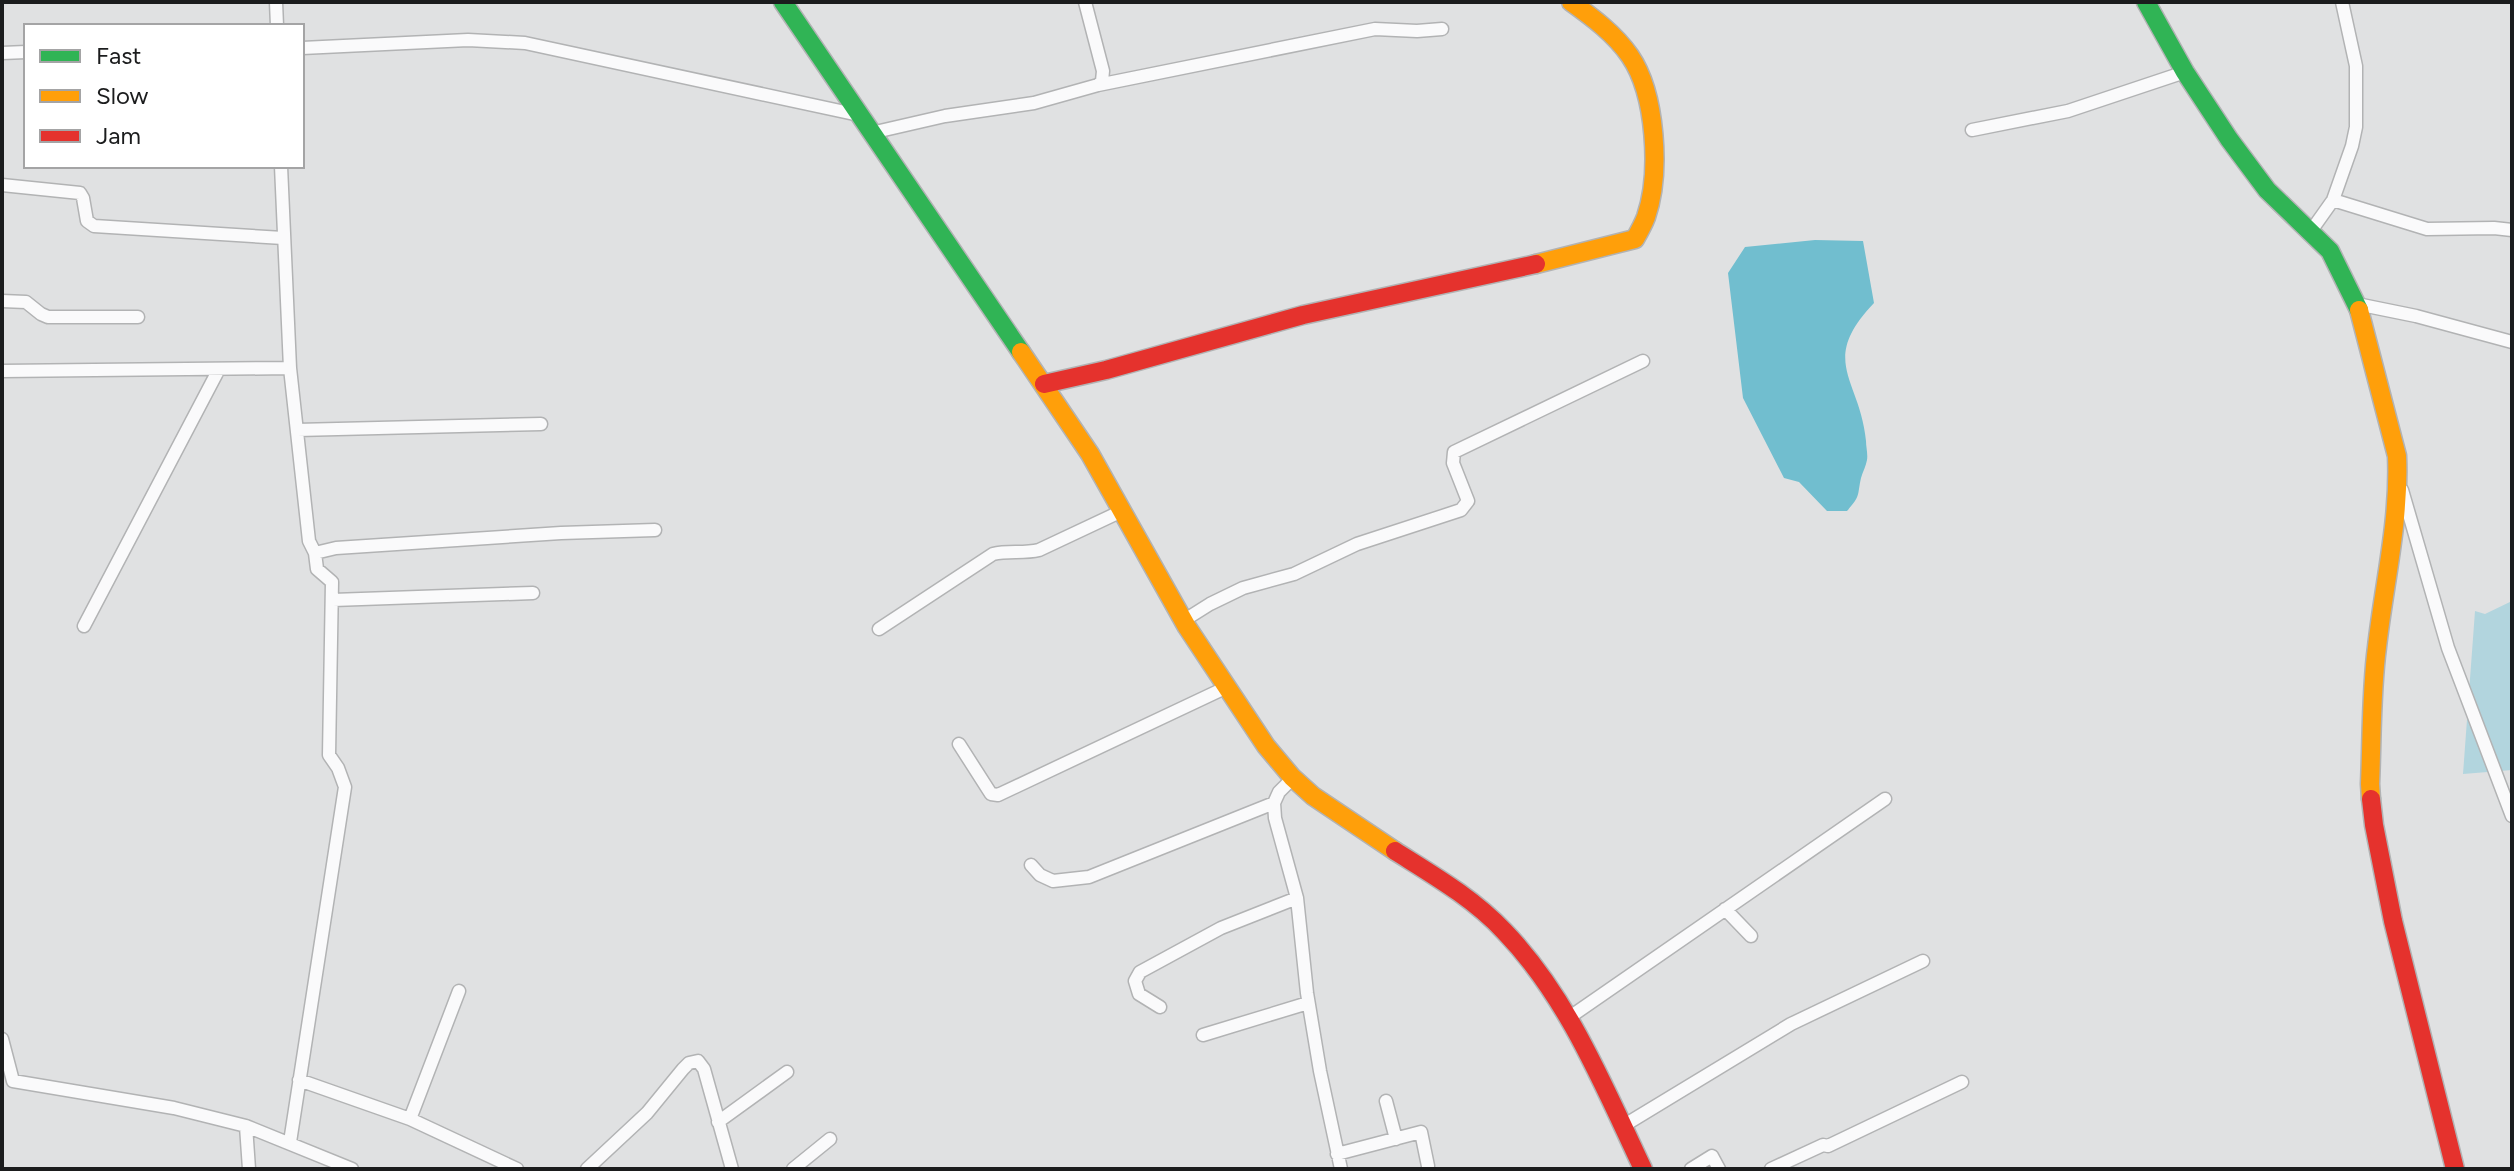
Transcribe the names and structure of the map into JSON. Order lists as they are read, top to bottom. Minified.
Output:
{"legend":["Fast","Slow","Jam"]}
